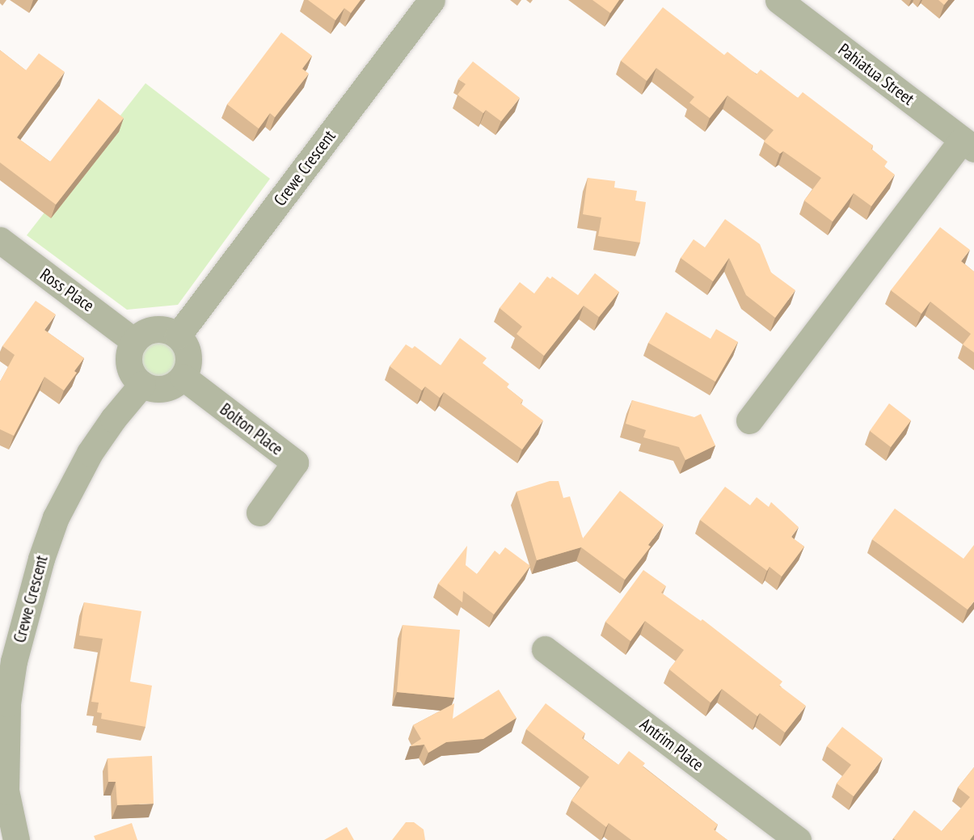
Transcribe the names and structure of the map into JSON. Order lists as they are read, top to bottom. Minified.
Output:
{"streets":{"street":["Pahiatua Street","Crewe Crescent","Ross Place","Bolton Place","Antrim Place"]},"crossings":[["Crewe Crescent","Ross Place"],["Crewe Crescent","Bolton Place"],["Ross Place","Bolton Place"]]}
